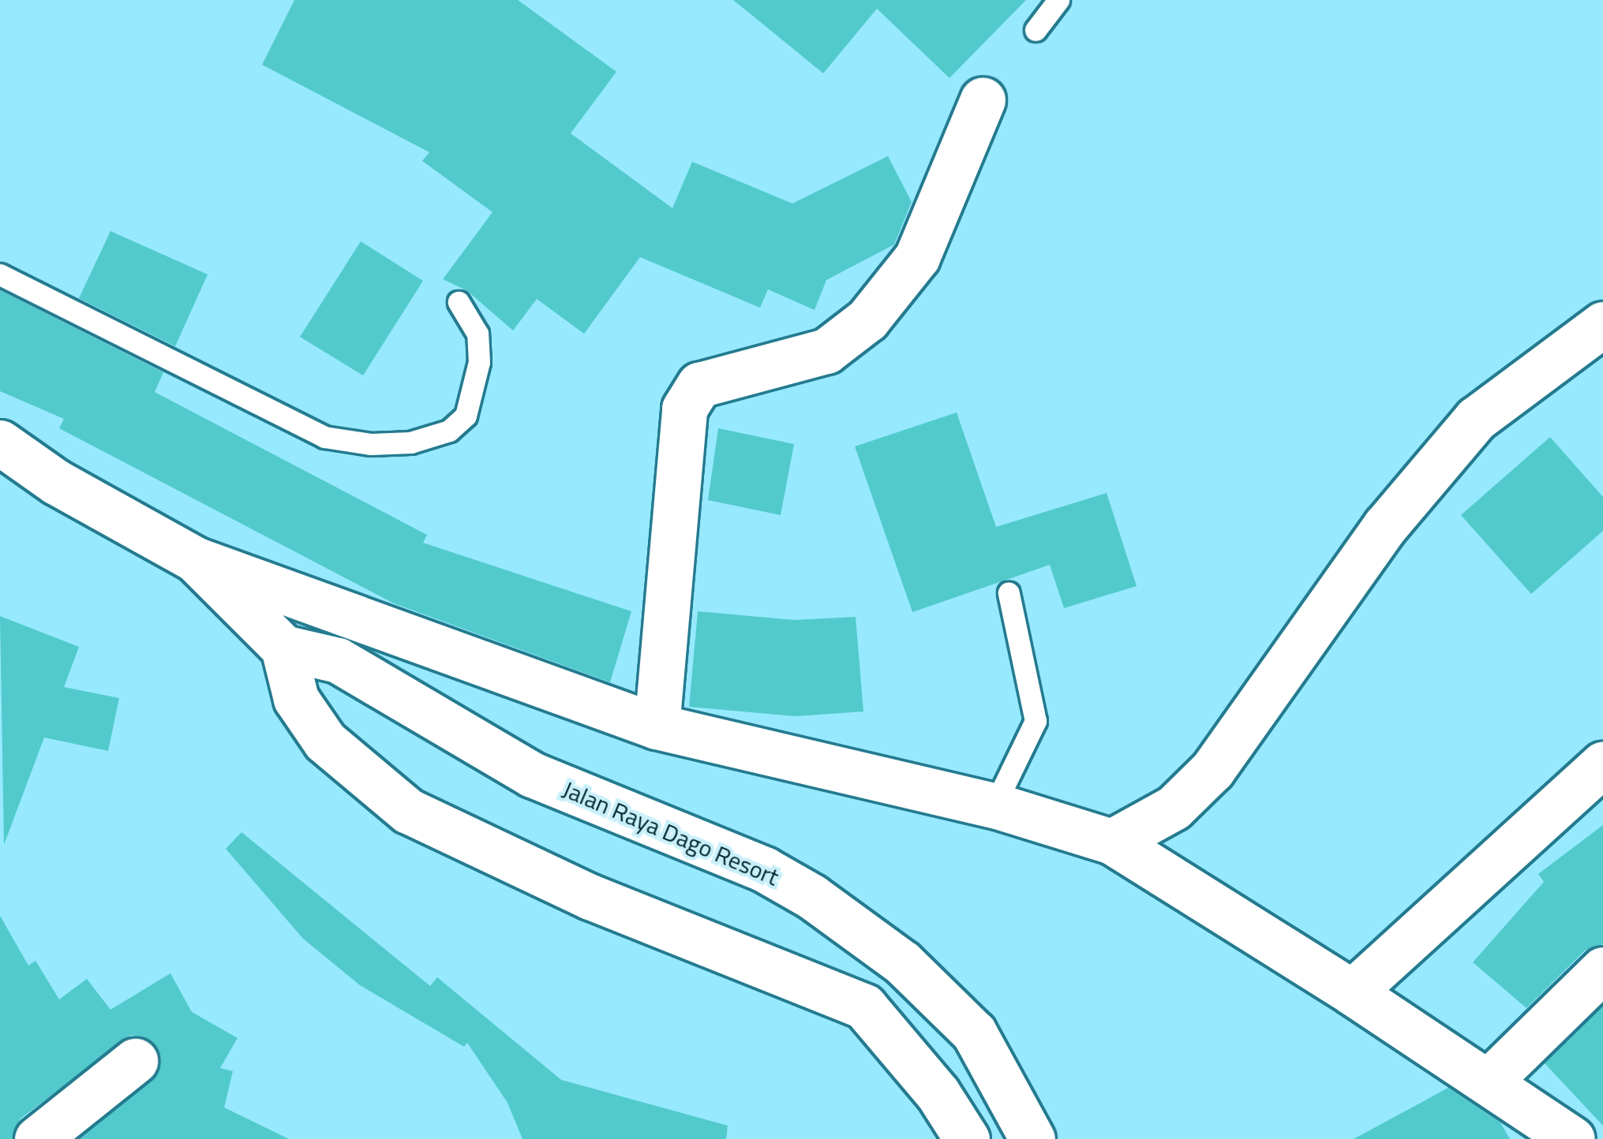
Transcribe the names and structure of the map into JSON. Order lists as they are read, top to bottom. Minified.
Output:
{"streets":{"street":["Jalan Raya Dago Resort"]}}
